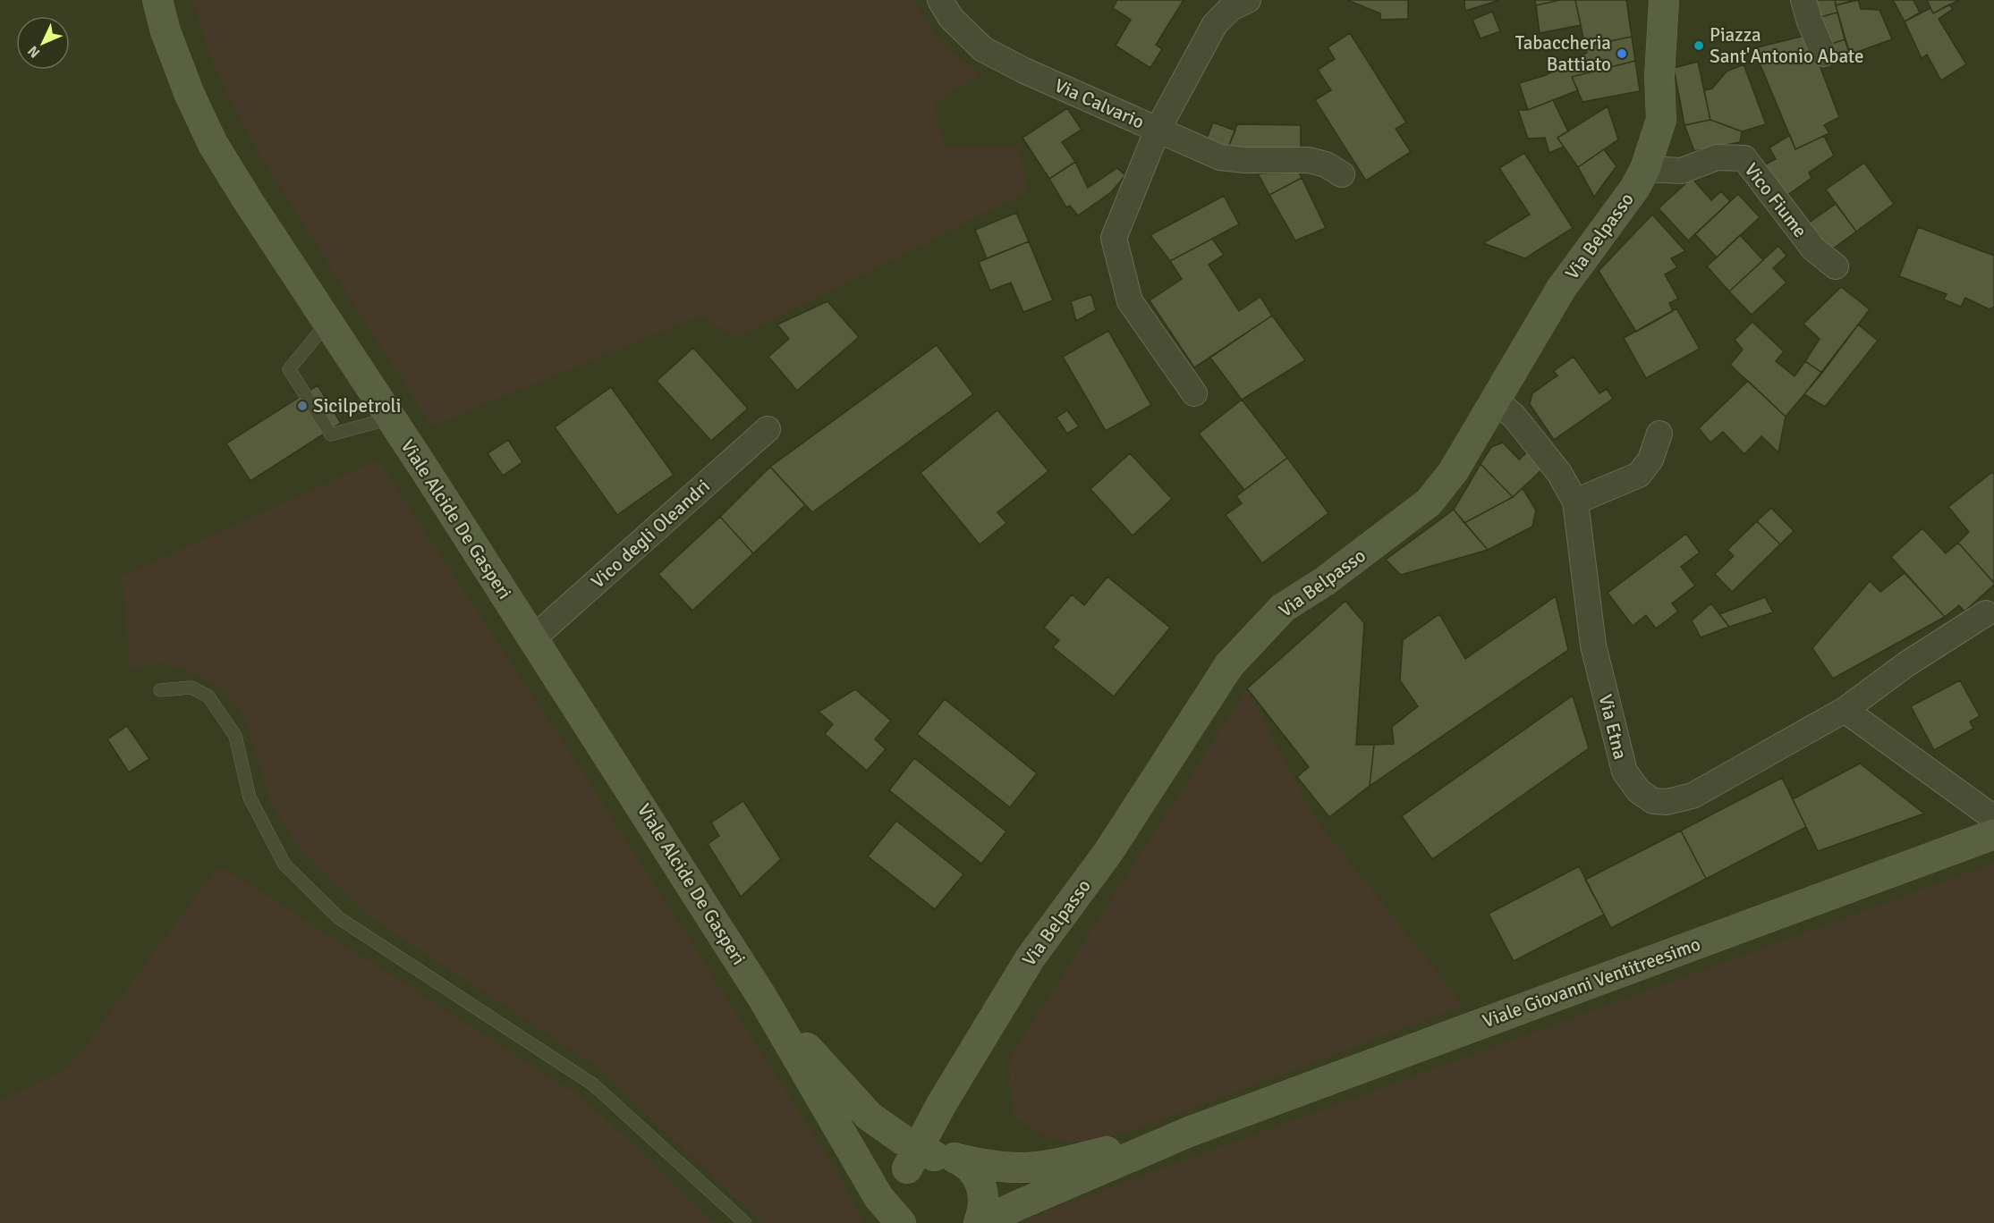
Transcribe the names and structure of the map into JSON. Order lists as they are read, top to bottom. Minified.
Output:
{"streets":{"main road":["Via Belpasso","Viale Alcide De Gasperi","Viale Giovanni Ventitreesimo"],"street":["Via Calvario","Vico Fiume","Vico degli Oleandri","Via Etna"]},"crossings":[["Vico Fiume","Via Belpasso"],["Via Belpasso","Via Etna"],["Viale Alcide De Gasperi","Vico degli Oleandri"]],"places":["Piazza Sant'Antonio Abate","Tabaccheria Battiato","Sicilpetroli"],"north":"bottom left"}
